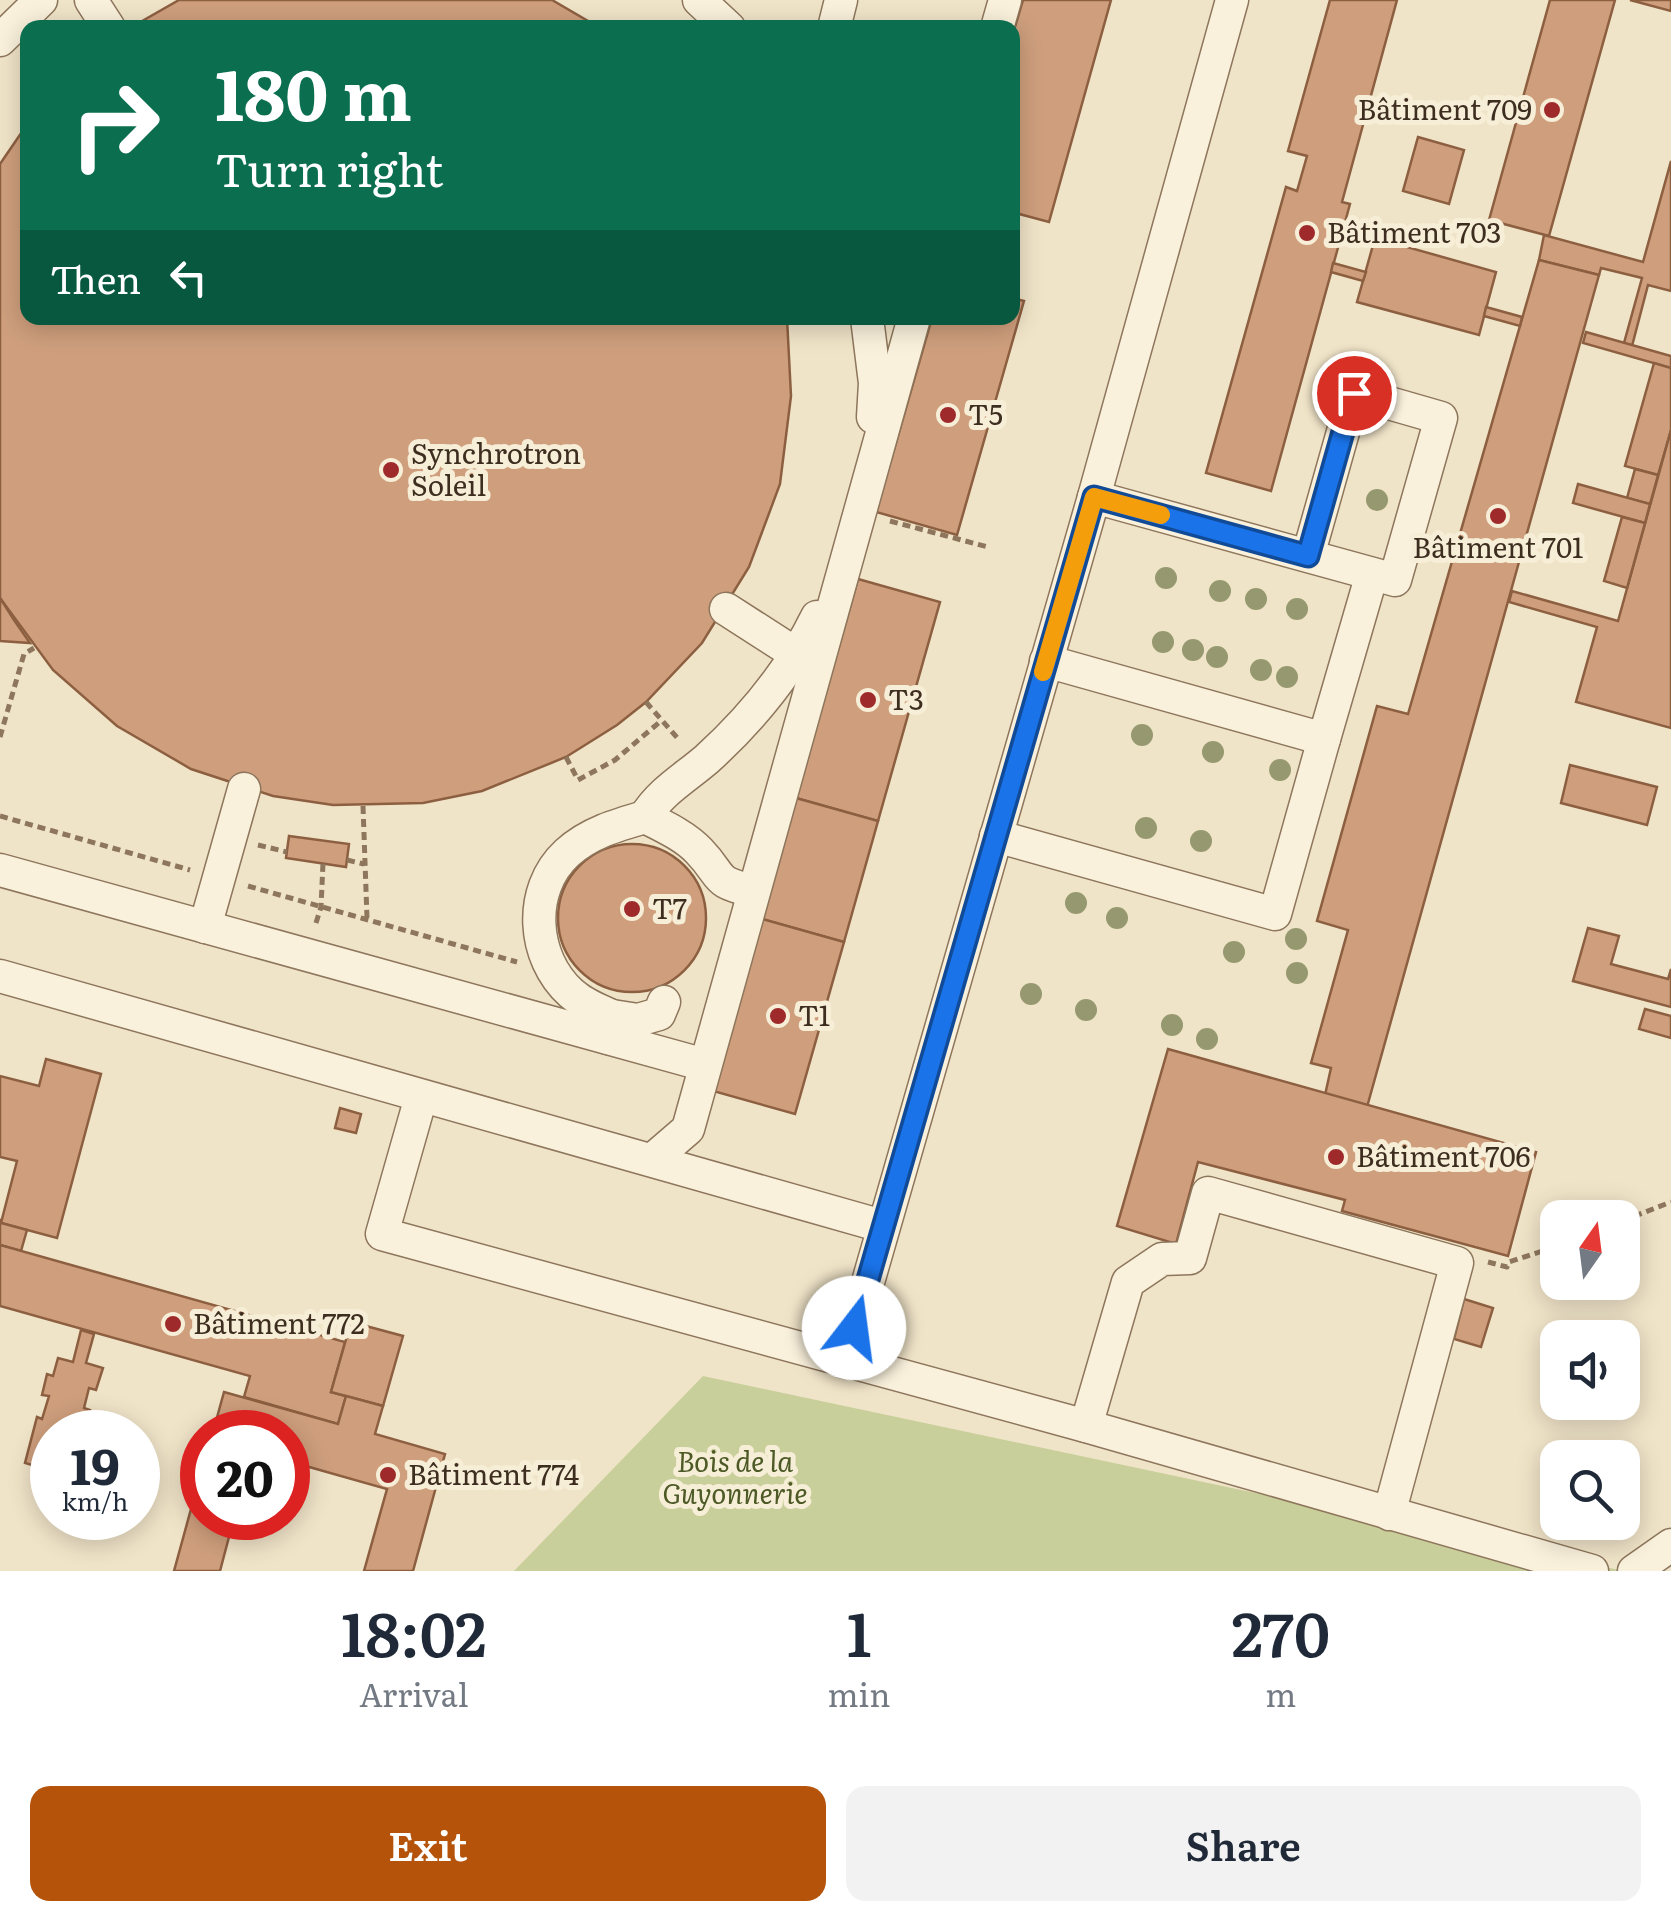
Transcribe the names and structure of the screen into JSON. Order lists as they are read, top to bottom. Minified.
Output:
{"parks":["Bois de la Guyonnerie"],"places":["Bâtiment 709","Bâtiment 703","T5","Synchrotron Soleil","Bâtiment 701","T3","T7","T1","Bâtiment 706","Bâtiment 772","Bâtiment 774"],"north":"top","page":{"turn":["180 m","Turn right"],"then":"Then","speed":"19 km/h","limit":"20","eta":["18:02","Arrival","1","min","270","m"],"buttons":["Exit","Share"]}}
